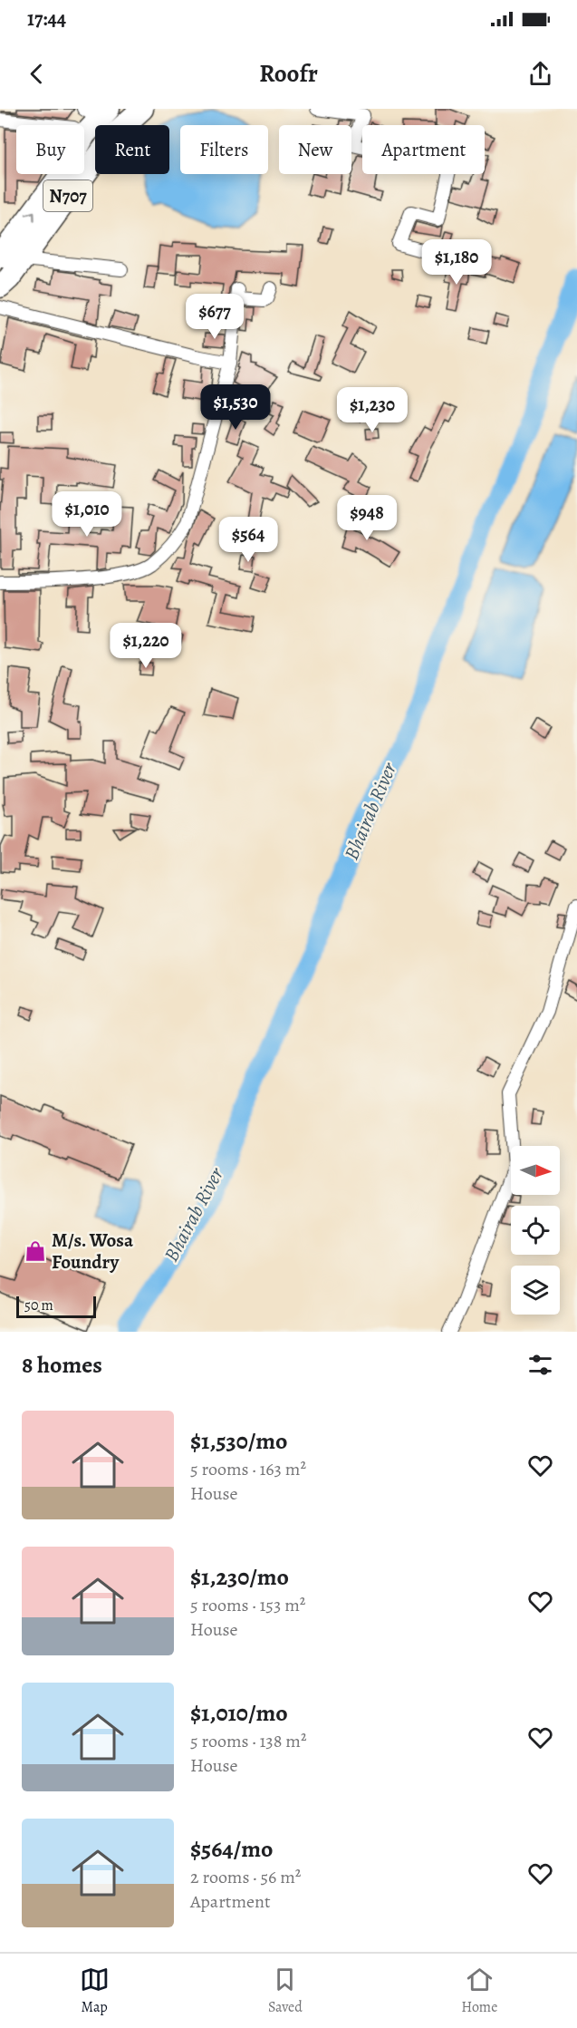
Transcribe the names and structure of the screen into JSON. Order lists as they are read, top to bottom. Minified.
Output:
{"streets":{"highway":["N707"]},"water":["Bhairab River"],"places":{"shop":["M/s. Wosa Foundry"]},"scale_bar":"50 m","north":"right","page":{"status":"17:44","header":"Roofr","chip":["Buy","Rent","Filters","New","Apartment"],"price":["$1,180","$677","$1,530","$1,230","$1,010","$948","$564","$1,220"],"scale":"50 m","heading":"8 homes","list":[{"name":"$1,530/mo","note":"5 rooms · 163 m² · House"},{"name":"$1,230/mo","note":"5 rooms · 153 m² · House"},{"name":"$1,010/mo","note":"5 rooms · 138 m² · House"},{"name":"$564/mo","note":"2 rooms · 56 m² · Apartment"}],"tabs":["Map","Saved","Home"]}}
